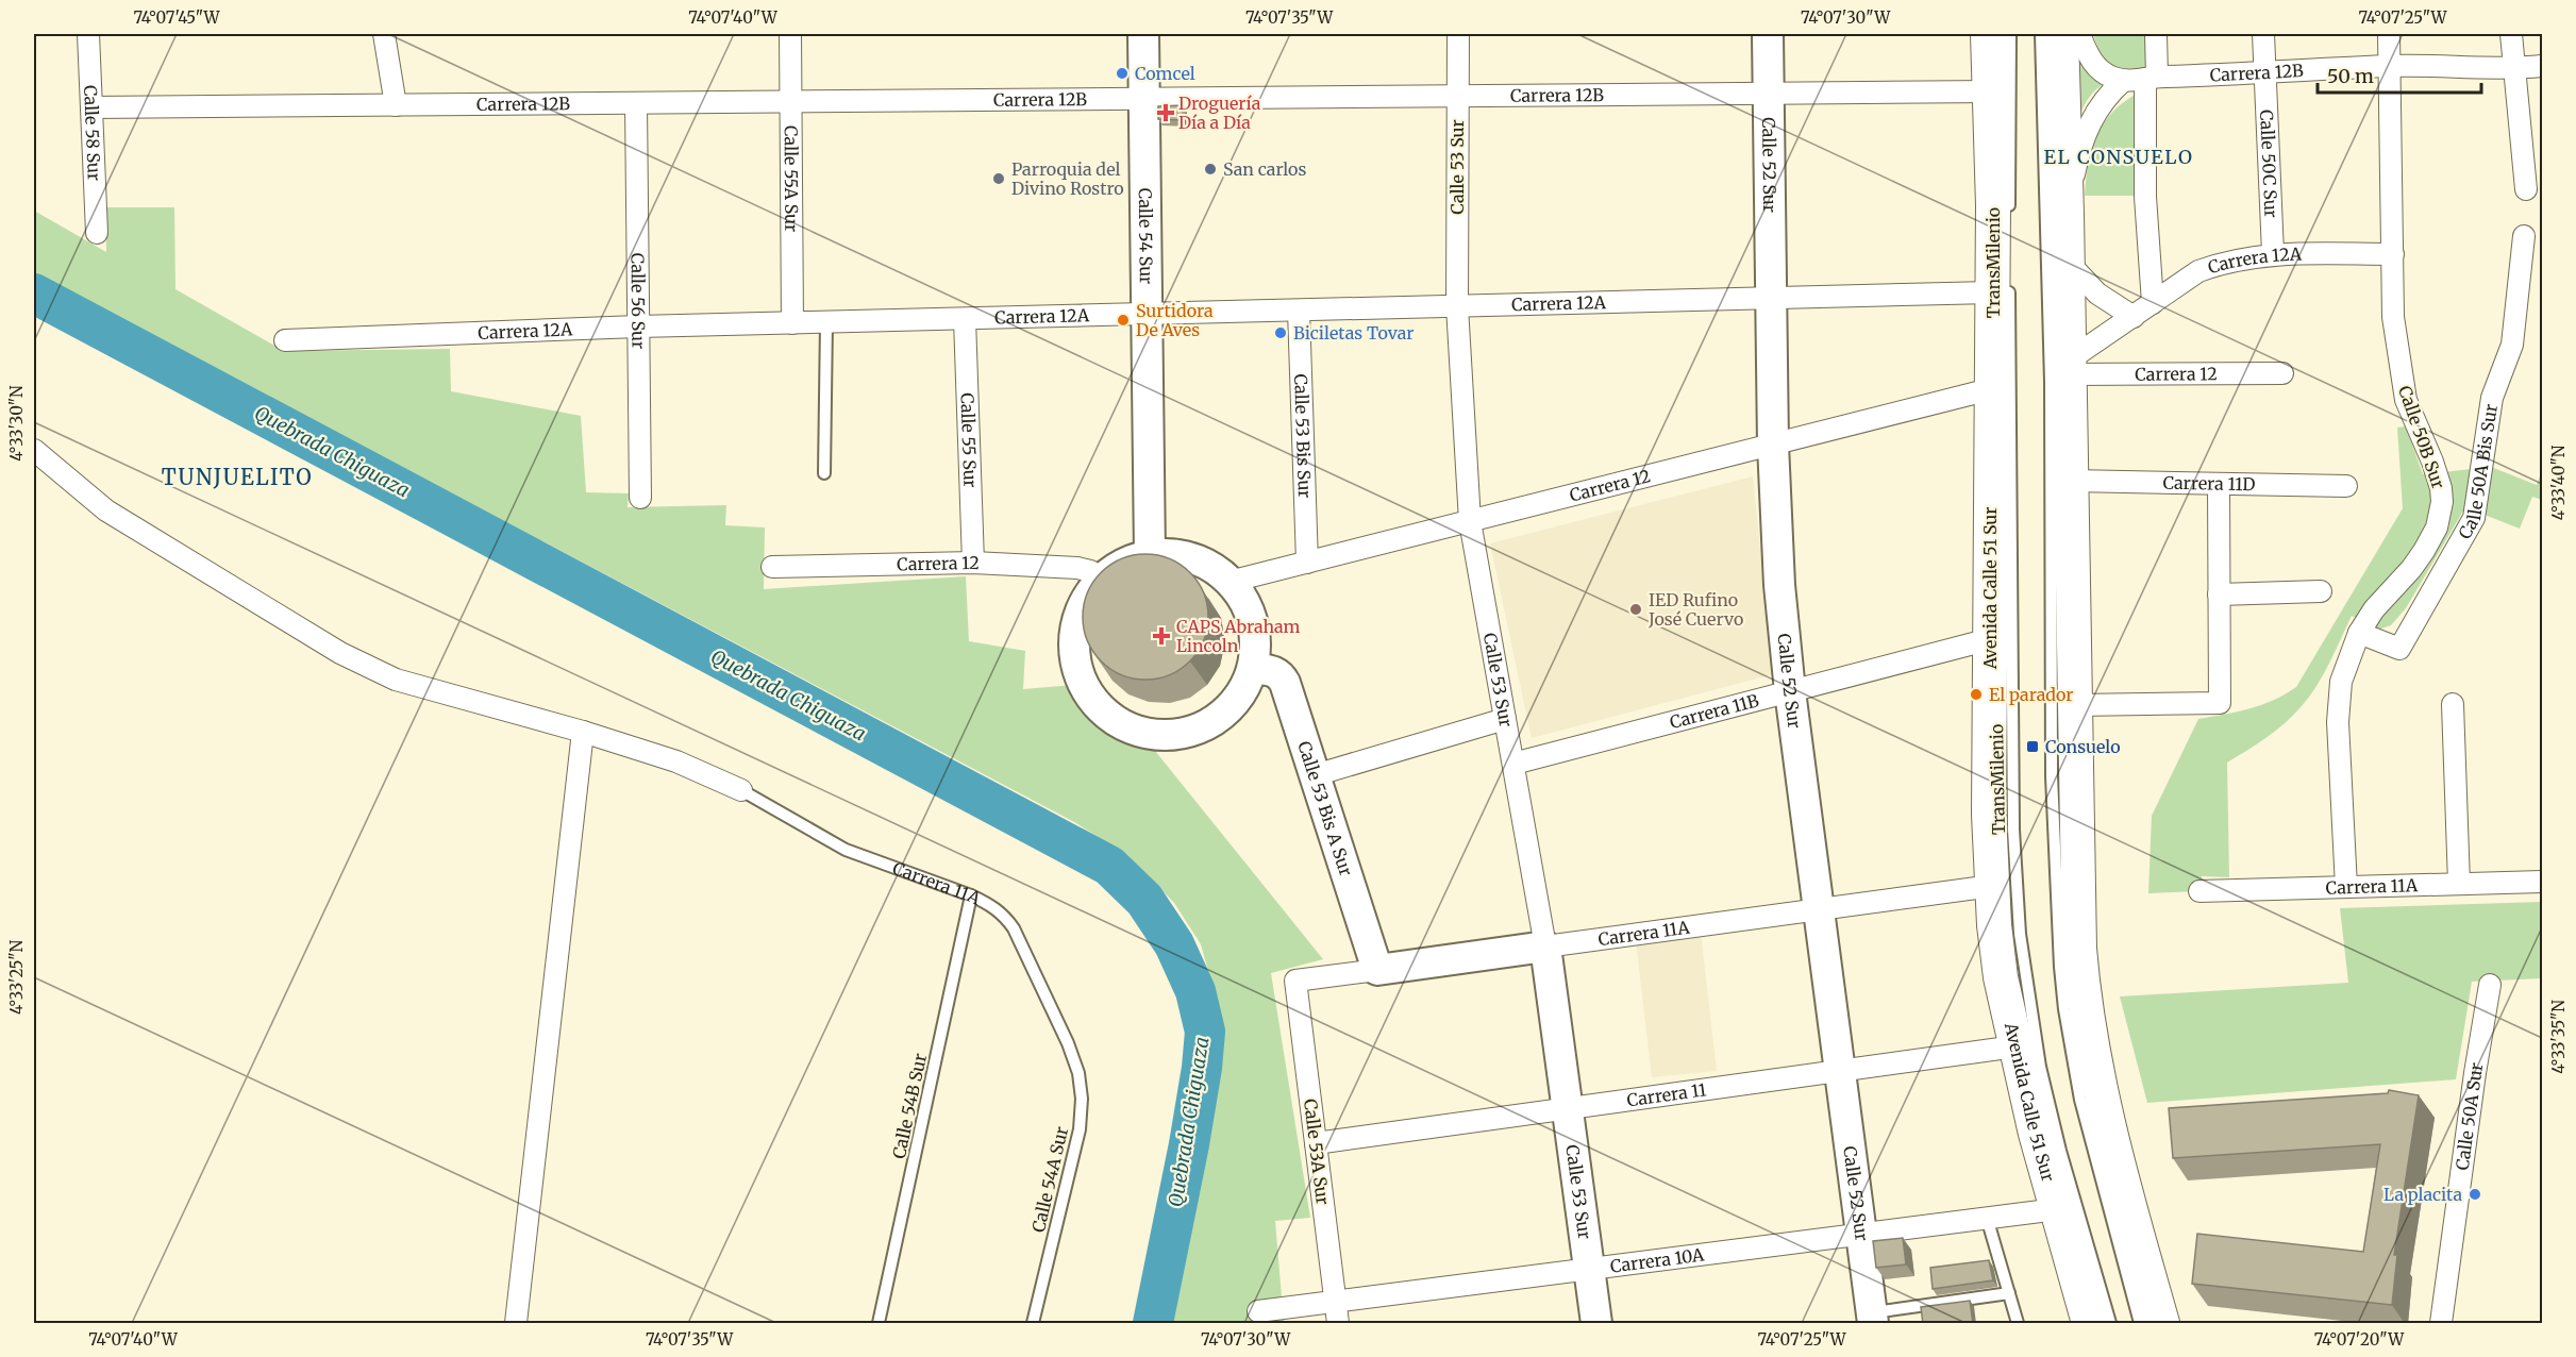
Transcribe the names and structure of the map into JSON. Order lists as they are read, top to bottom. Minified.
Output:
{"streets":{"main road":["Avenida Calle 51 Sur"],"street":["Carrera 12B","Calle 58 Sur","Calle 50C Sur","Calle 52 Sur","Calle 53 Sur","Calle 55A Sur","Calle 54 Sur","Carrera 12A","Calle 56 Sur","Carrera 12","Calle 53 Bis Sur","Calle 50B Sur","Calle 55 Sur","Calle 50A Bis Sur","Carrera 11D","Carrera 11B","Calle 53 Bis A Sur","Carrera 11A","Carrera 11","Calle 50A Sur","Calle 53A Sur","Carrera 10A"],"lane":["TransMilenio","Calle 54B Sur","Calle 54A Sur"]},"crossings":[["Carrera 12B","Calle 58 Sur"],["Carrera 12B","Calle 50C Sur"],["Carrera 12B","Calle 52 Sur"],["Carrera 12B","Calle 53 Sur"],["Carrera 12B","Calle 55A Sur"],["Carrera 12B","Calle 54 Sur"],["Carrera 12B","Calle 56 Sur"],["Carrera 12B","Calle 50B Sur"],["Carrera 12B","Avenida Calle 51 Sur"],["Calle 50C Sur","Carrera 12A"],["Calle 52 Sur","Carrera 12A"],["Calle 52 Sur","Carrera 12"],["Calle 52 Sur","Carrera 11B"],["Calle 52 Sur","Carrera 11A"],["Calle 52 Sur","Carrera 11"],["Calle 52 Sur","Carrera 10A"],["Calle 53 Sur","Carrera 12A"],["Calle 53 Sur","Carrera 12"],["Calle 53 Sur","Carrera 11B"],["Calle 53 Sur","Carrera 11A"],["Calle 53 Sur","Carrera 11"],["Calle 53 Sur","Carrera 10A"],["Calle 55A Sur","Carrera 12A"],["Calle 54 Sur","Carrera 12A"],["Calle 54 Sur","Carrera 12"],["Calle 54 Sur","Calle 53 Bis A Sur"],["Carrera 12A","TransMilenio"],["Carrera 12A","Calle 56 Sur"],["Carrera 12A","Carrera 12"],["Carrera 12A","Calle 53 Bis Sur"],["Carrera 12A","Calle 50B Sur"],["Carrera 12A","Calle 55 Sur"],["Carrera 12A","Avenida Calle 51 Sur"],["TransMilenio","Avenida Calle 51 Sur"],["Carrera 12","Calle 53 Bis Sur"],["Carrera 12","Calle 55 Sur"],["Carrera 12","Avenida Calle 51 Sur"],["Carrera 12","Calle 53 Bis A Sur"],["Calle 50B Sur","Calle 50A Bis Sur"],["Calle 50B Sur","Carrera 11A"],["Avenida Calle 51 Sur","Carrera 11B"],["Avenida Calle 51 Sur","Carrera 11A"],["Avenida Calle 51 Sur","Carrera 11"],["Avenida Calle 51 Sur","Carrera 10A"],["Calle 53 Bis A Sur","Carrera 11A"],["Carrera 11A","Calle 54B Sur"],["Carrera 11A","Calle 53A Sur"],["Carrera 11A","Calle 54A Sur"],["Carrera 11","Calle 53A Sur"],["Calle 53A Sur","Carrera 10A"]],"districts":["EL CONSUELO","TUNJUELITO"],"water":["Quebrada Chiguaza"],"places":{"other":["Comcel","San carlos","Parroquia del Divino Rostro","Surtidora De Aves","Biciletas Tovar","IED Rufino José Cuervo","El parador","La placita"],"health":["Droguería Día a Día","CAPS Abraham Lincoln"],"transit":["Consuelo"]},"scale_bar":"50 m","coordinates":["74°07'45\"W","74°07'40\"W","74°07'35\"W","74°07'30\"W","74°07'25\"W","4°33'30\"N","4°33'40\"N","4°33'25\"N","4°33'35\"N","74°07'20\"W"]}
